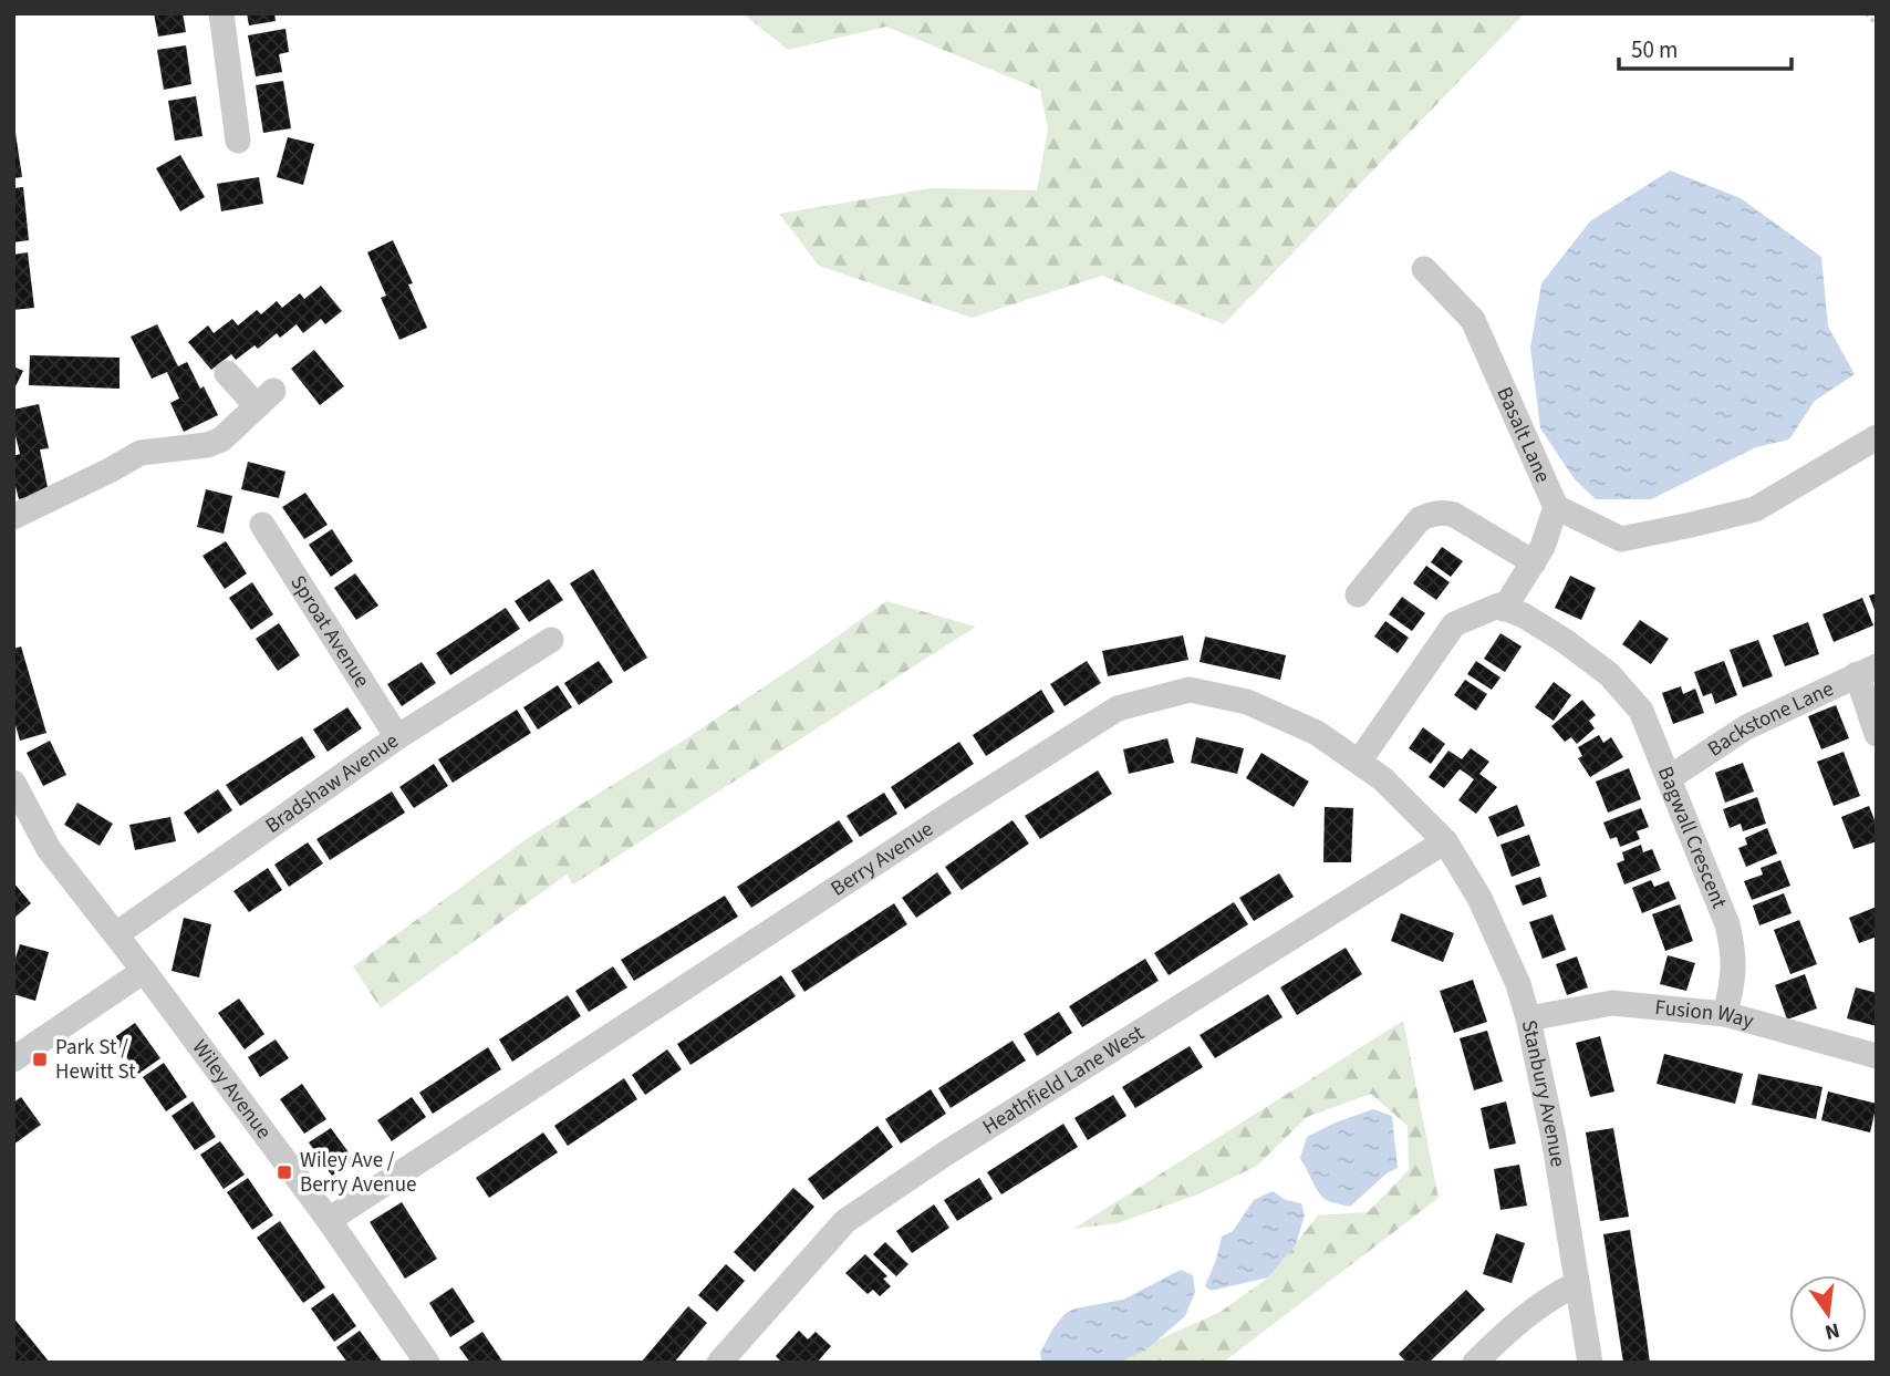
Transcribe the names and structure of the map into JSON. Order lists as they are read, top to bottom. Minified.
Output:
{"streets":{"street":["Basalt Lane","Sproat Avenue","Backstone Lane","Bradshaw Avenue","Bagwall Crescent","Berry Avenue","Fusion Way","Heathfield Lane West","Wiley Avenue","Stanbury Avenue"]},"crossings":[["Basalt Lane","Bagwall Crescent"],["Sproat Avenue","Bradshaw Avenue"],["Backstone Lane","Bagwall Crescent"],["Bradshaw Avenue","Wiley Avenue"],["Bagwall Crescent","Fusion Way"],["Berry Avenue","Heathfield Lane West"],["Berry Avenue","Wiley Avenue"],["Berry Avenue","Stanbury Avenue"],["Fusion Way","Stanbury Avenue"],["Heathfield Lane West","Stanbury Avenue"]],"places":{"transit":["Park St / Hewitt St","Wiley Ave / Berry Avenue"]},"scale_bar":"50 m","north":"bottom"}
